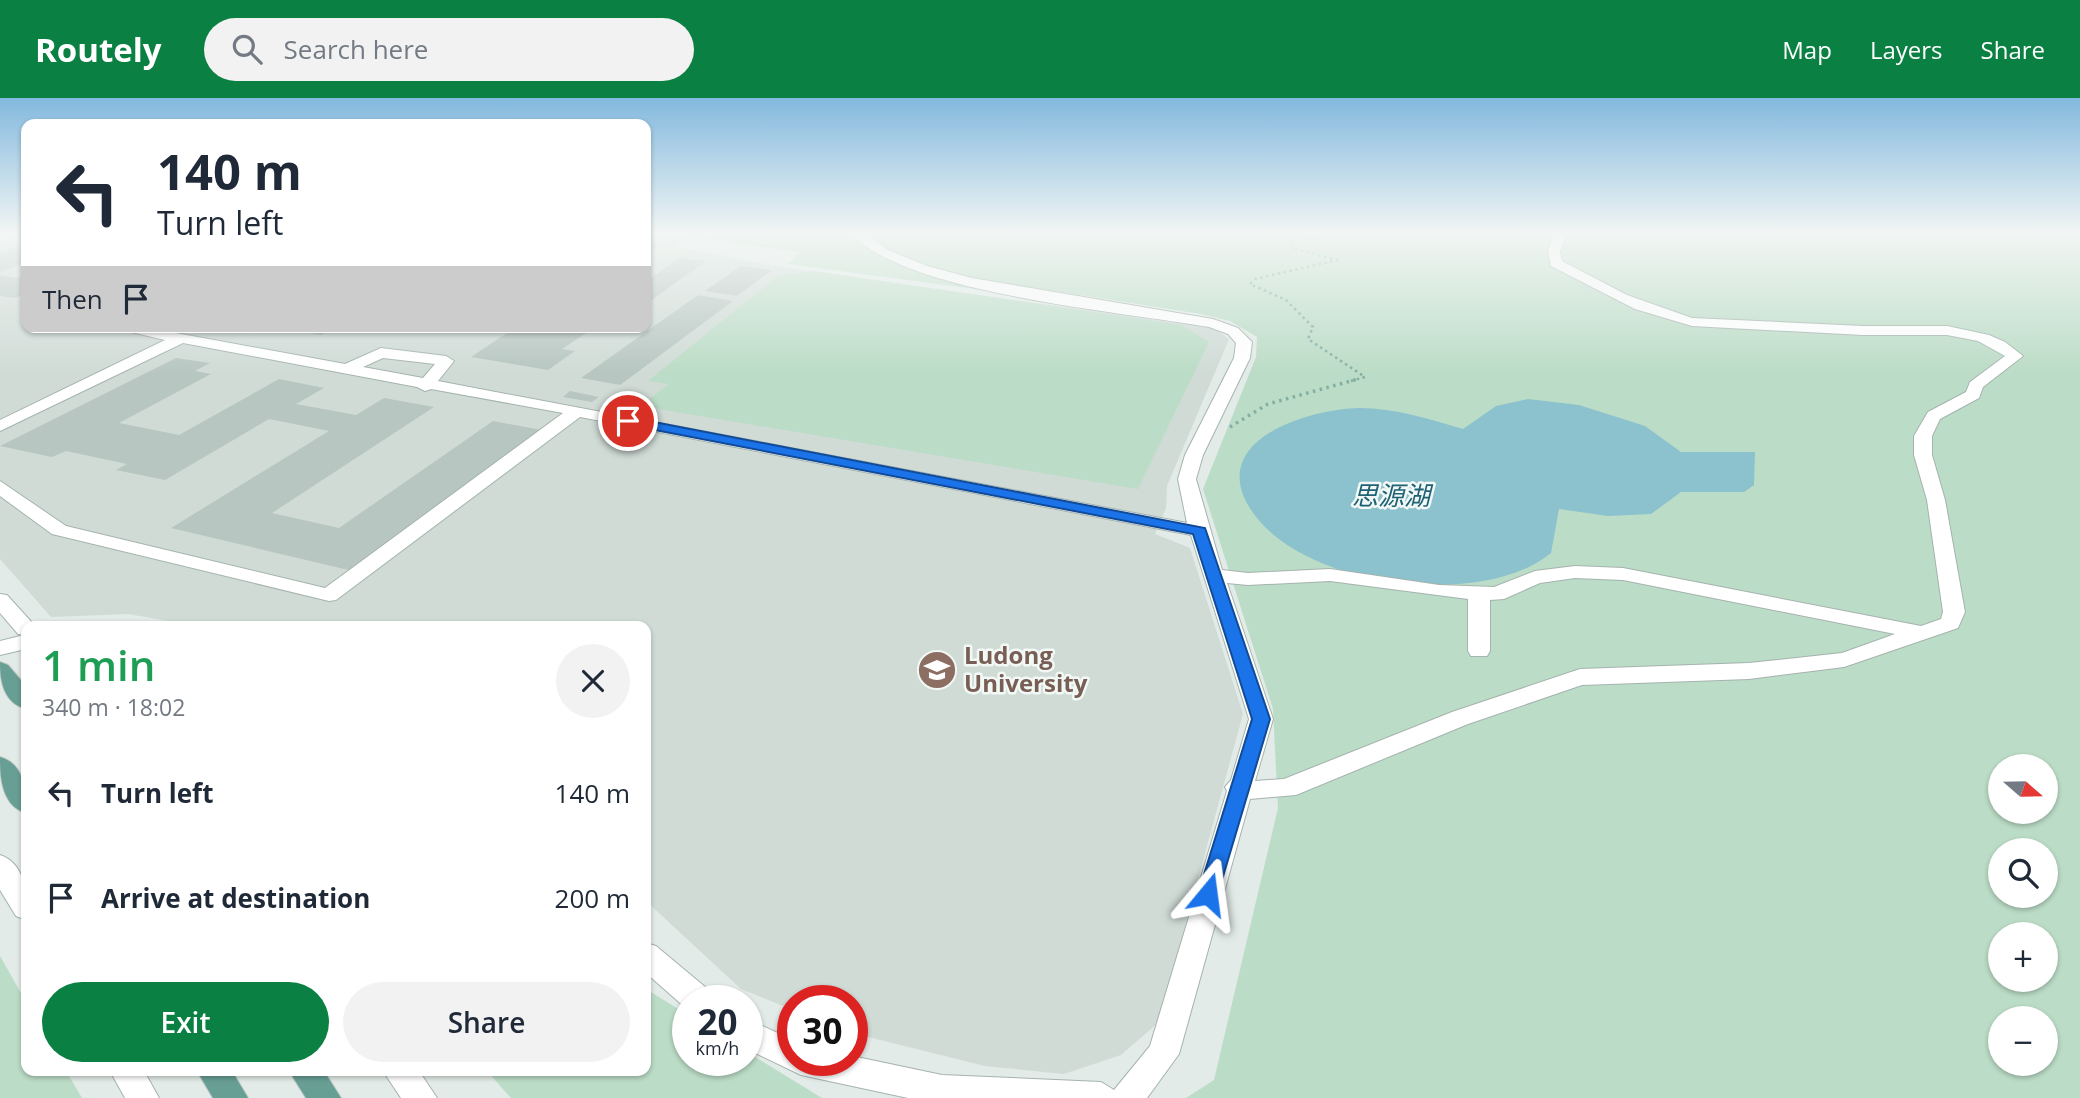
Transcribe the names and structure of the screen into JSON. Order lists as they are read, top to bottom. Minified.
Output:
{"water":["思源湖"],"places":{"school or university":["Ludong University"]},"north":"right","page":{"header":"Routely","search":"Search here","nav":["Map","Layers","Share"],"turn":["140 m","Turn left"],"then":"Then","heading":["1 min","340 m · 18:02"],"list":[{"name":"Turn left","value":"140 m"},{"name":"Arrive at destination","value":"200 m"}],"map_buttons":["+","−"],"buttons":["Exit","Share"],"speed":"20 km/h","limit":"30"}}
